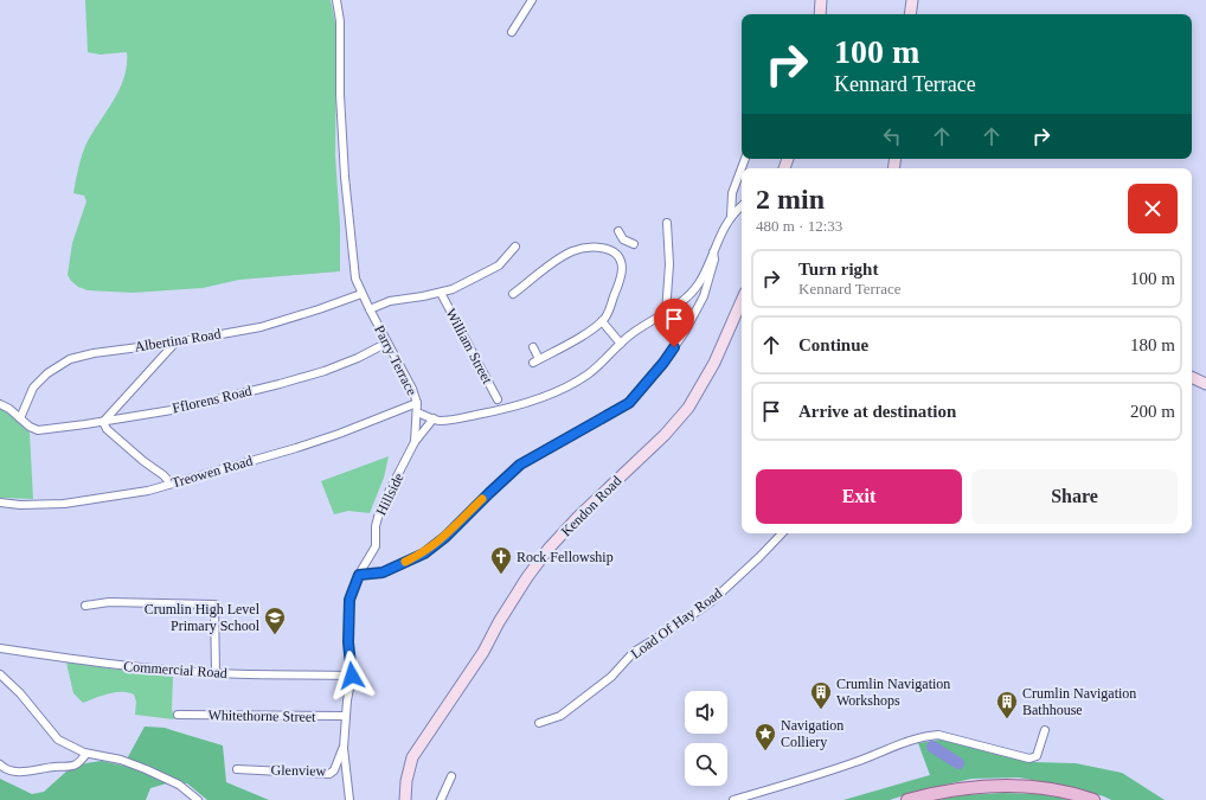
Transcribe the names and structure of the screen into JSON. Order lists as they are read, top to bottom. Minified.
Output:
{"streets":{"main road":["Kendon Road"],"street":["Albertina Road","William Street","Parry Terrace","Fflorens Road","Treowen Road","Hillside","Load Of Hay Road","Commercial Road","Whitethorne Street","Glenview"]},"crossings":[["Albertina Road","Parry Terrace"],["Albertina Road","Fflorens Road"],["Parry Terrace","Fflorens Road"],["Parry Terrace","Treowen Road"],["Parry Terrace","Hillside"],["Hillside","Commercial Road"],["Hillside","Whitethorne Street"],["Hillside","Glenview"]],"places":{"church":["Rock Fellowship"],"school or university":["Crumlin High Level Primary School"],"building":["Crumlin Navigation Workshops","Crumlin Navigation Bathhouse"],"place":["Navigation Colliery"]},"page":{"turn":["100 m","Kennard Terrace"],"heading":["2 min","480 m · 12:33"],"list":[{"name":"Turn right","note":"Kennard Terrace","value":"100 m"},{"name":"Continue","value":"180 m"},{"name":"Arrive at destination","value":"200 m"}],"buttons":["Exit","Share"]}}
